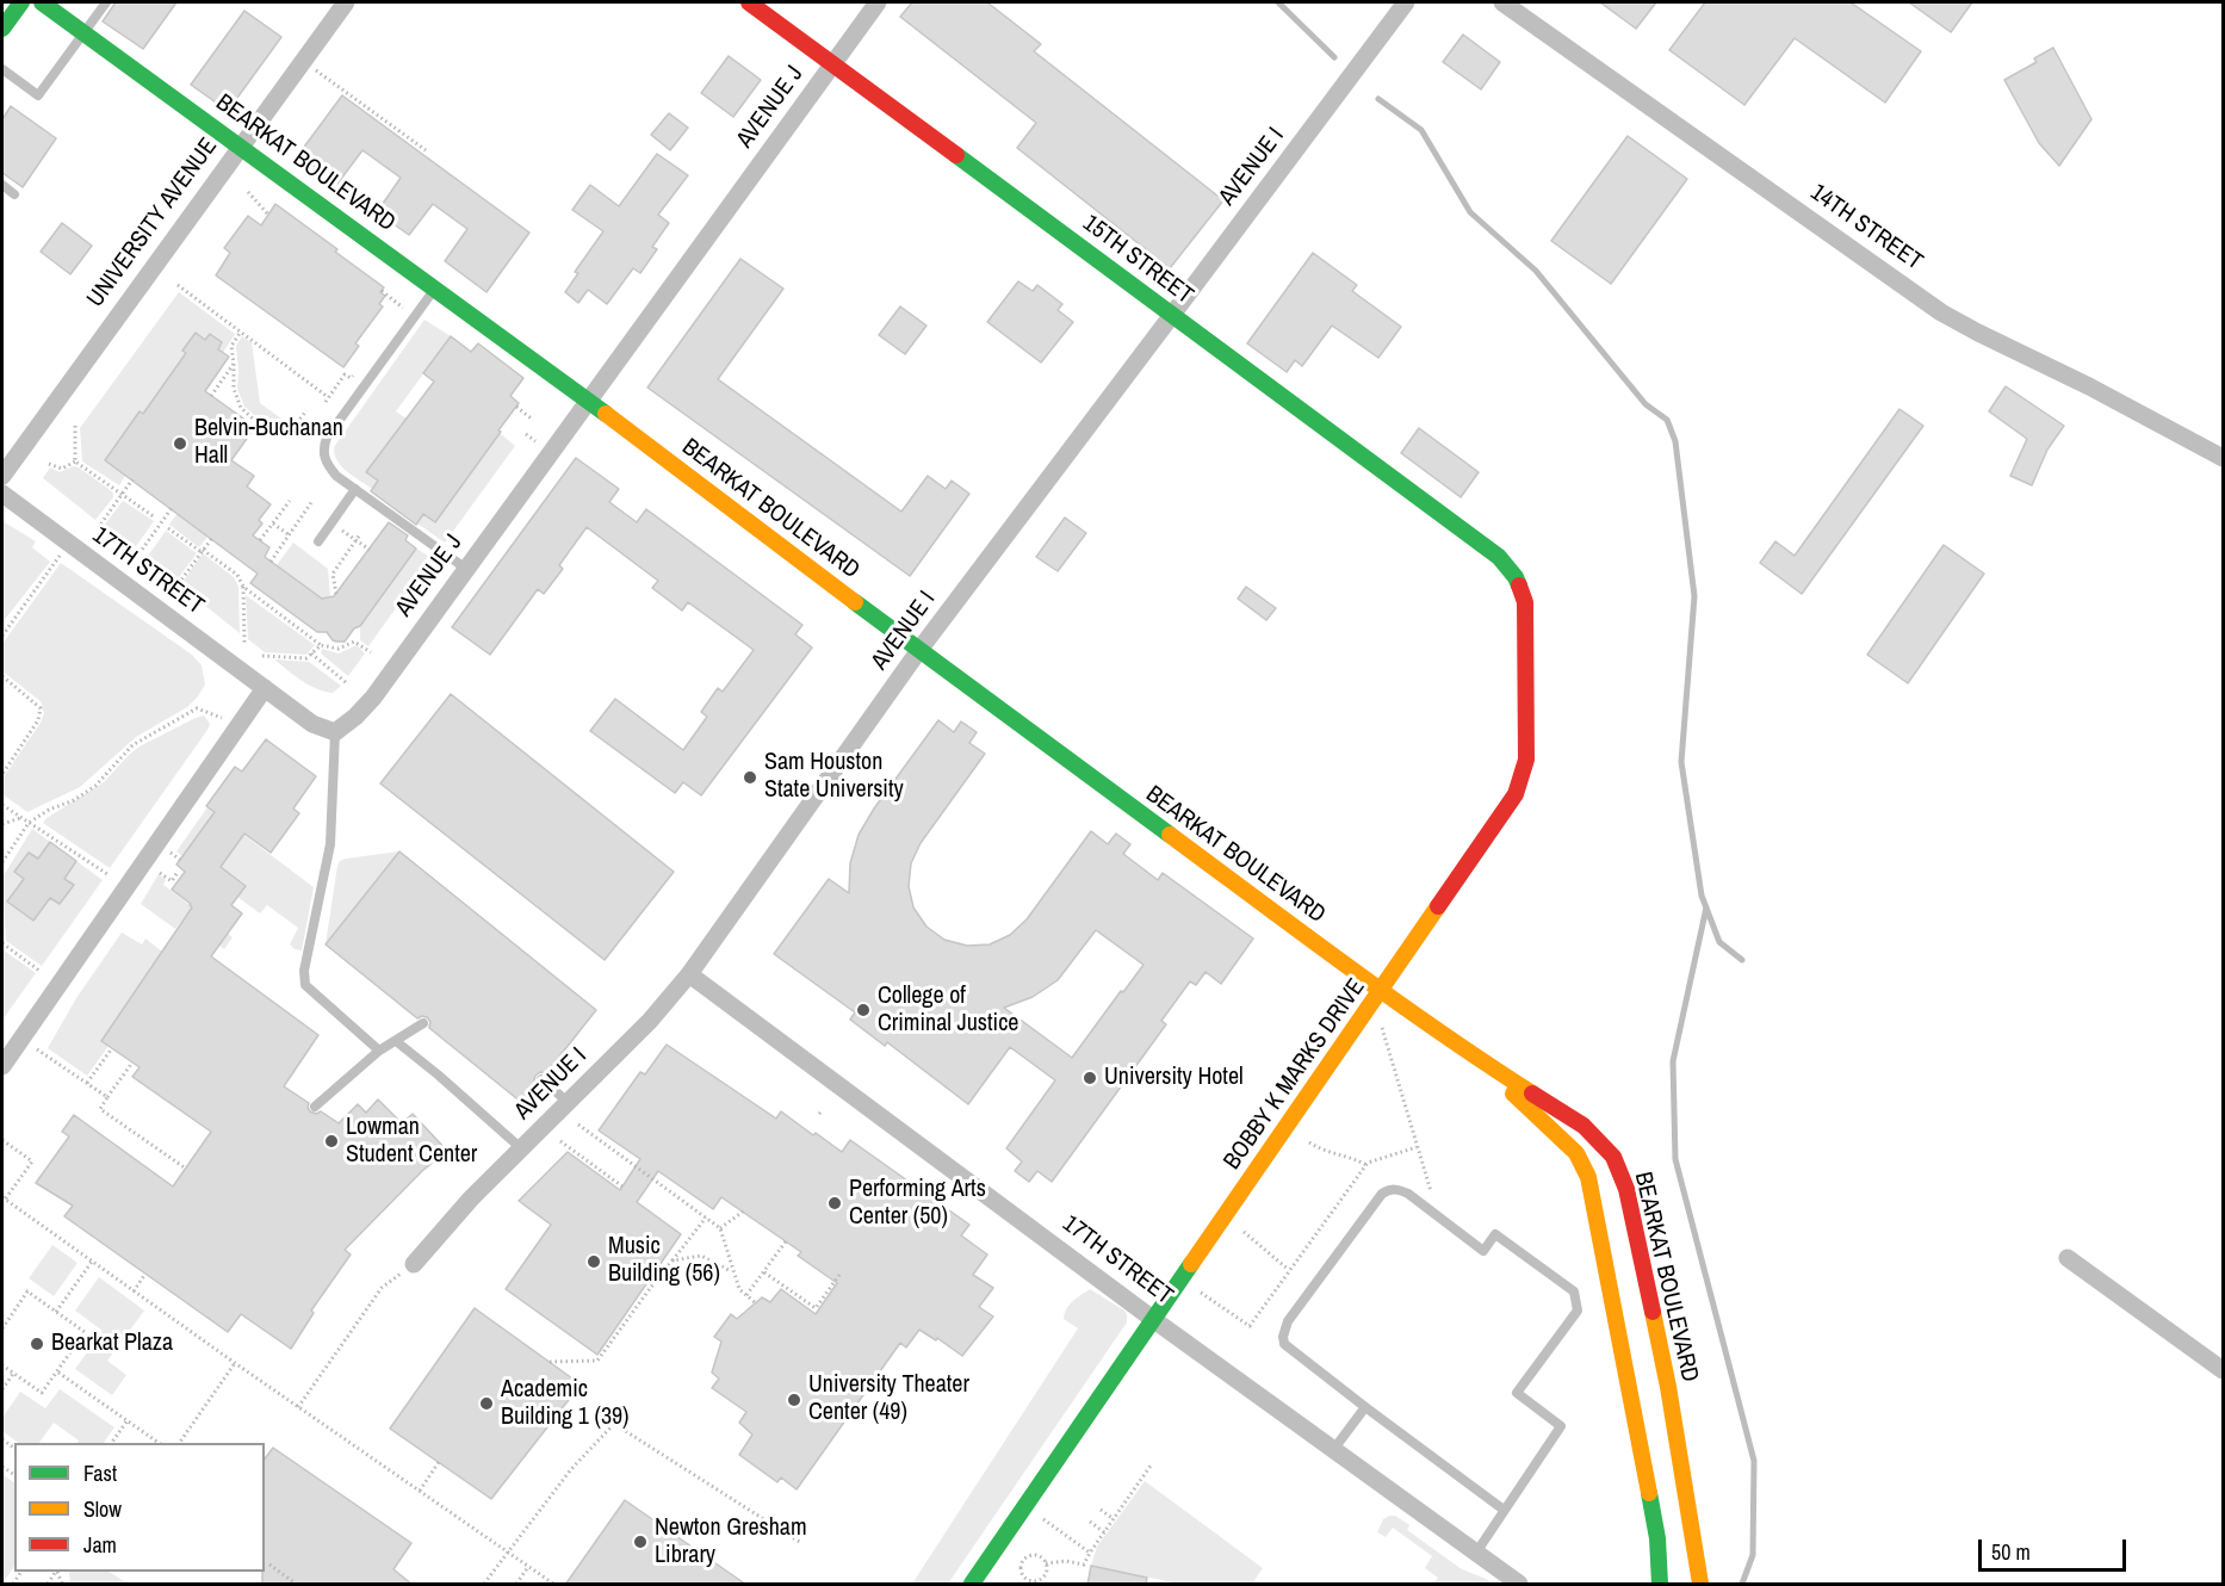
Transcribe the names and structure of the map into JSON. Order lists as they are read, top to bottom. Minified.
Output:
{"streets":{"street":["AVENUE J","BEARKAT BOULEVARD","AVENUE I","UNIVERSITY AVENUE","14TH STREET","15TH STREET","17TH STREET","BOBBY K MARKS DRIVE"]},"crossings":[["AVENUE J","BEARKAT BOULEVARD"],["AVENUE J","15TH STREET"],["BEARKAT BOULEVARD","AVENUE I"],["BEARKAT BOULEVARD","UNIVERSITY AVENUE"],["BEARKAT BOULEVARD","BOBBY K MARKS DRIVE"],["AVENUE I","15TH STREET"],["AVENUE I","17TH STREET"],["15TH STREET","BOBBY K MARKS DRIVE"],["17TH STREET","BOBBY K MARKS DRIVE"]],"places":["Belvin-Buchanan Hall","Sam Houston State University","College of Criminal Justice","University Hotel","Lowman Student Center","Performing Arts Center (50)","Music Building (56)","Bearkat Plaza","University Theater Center (49)","Academic Building 1 (39)","Newton Gresham Library"],"legend":["Fast","Slow","Jam"],"scale_bar":"50 m"}
